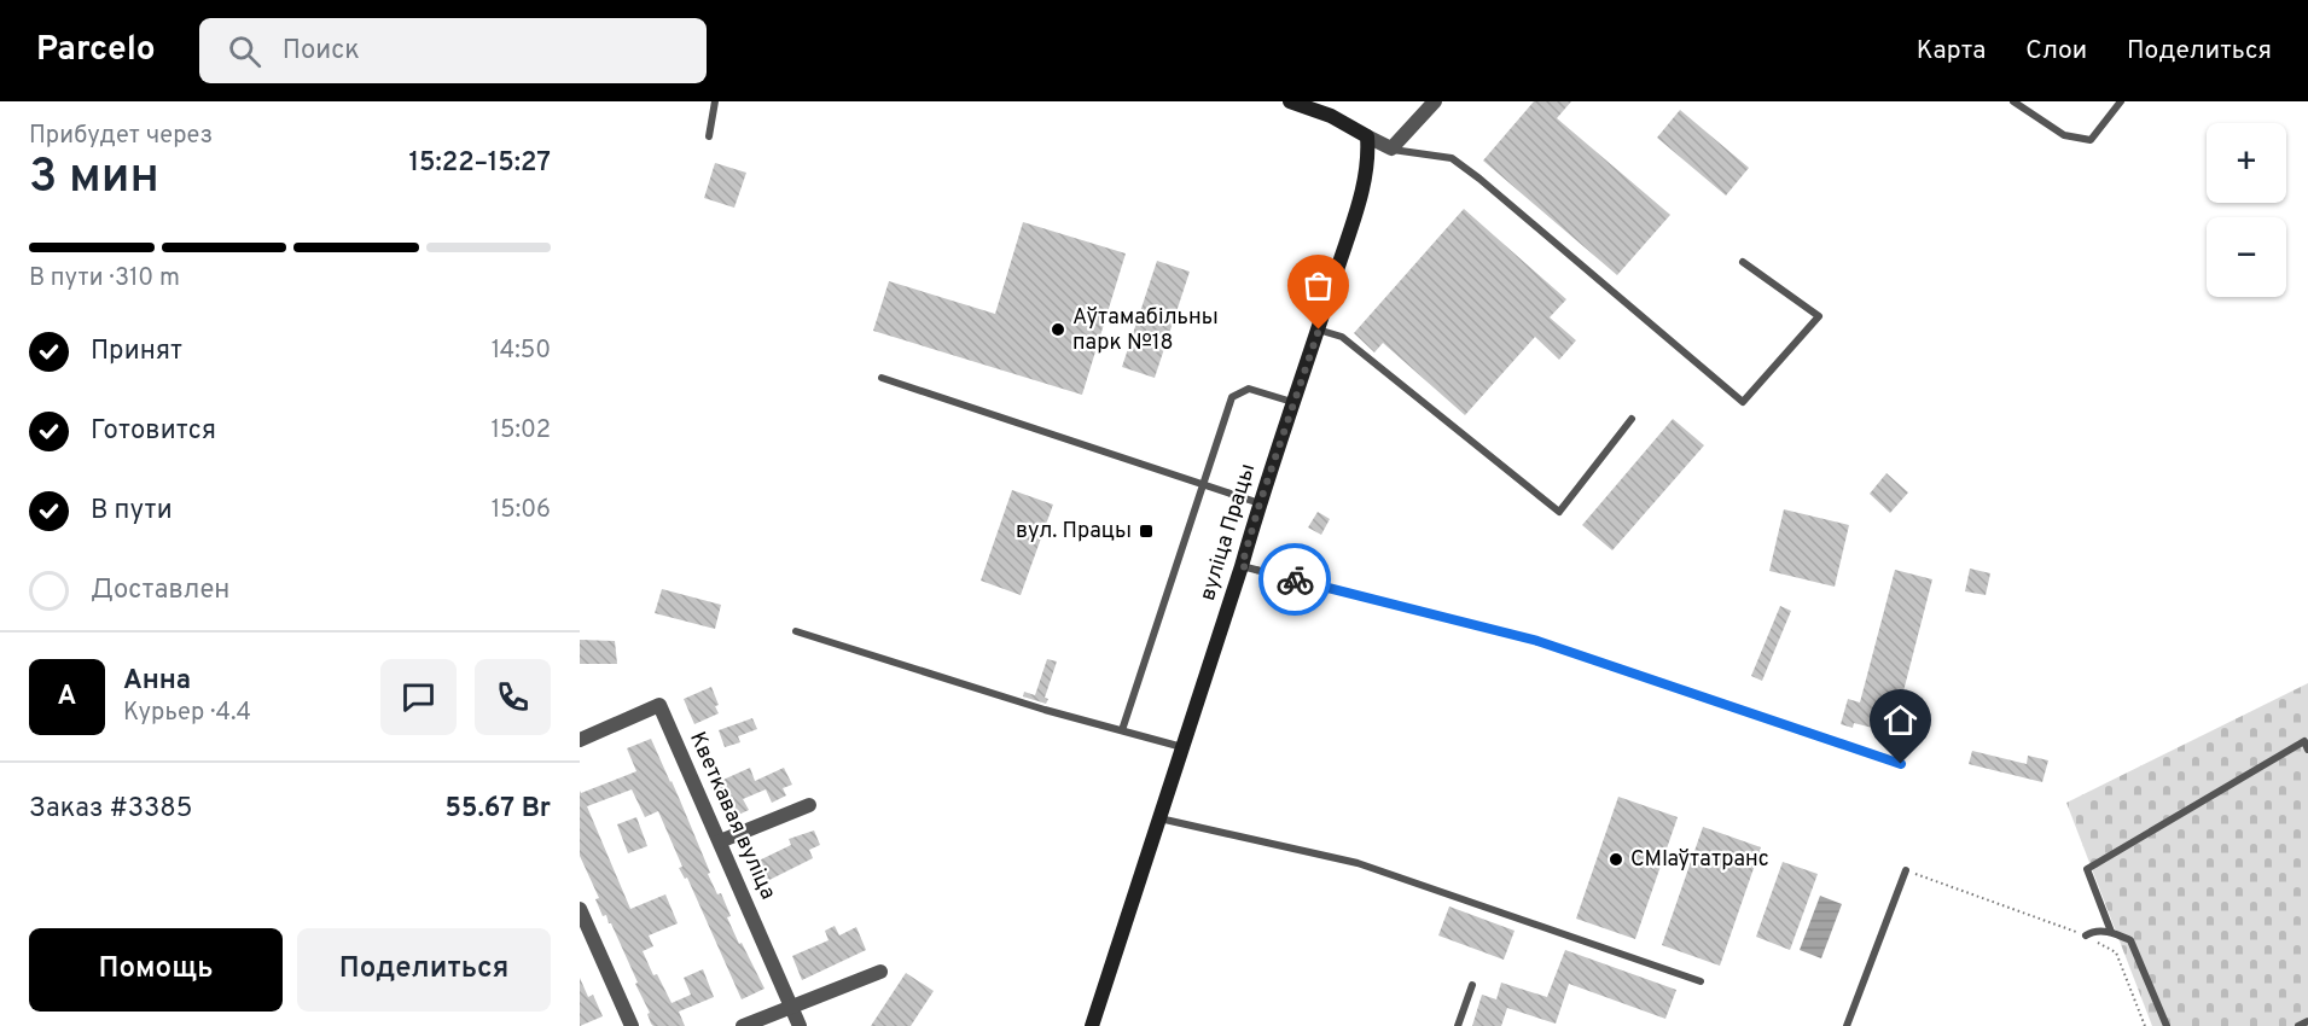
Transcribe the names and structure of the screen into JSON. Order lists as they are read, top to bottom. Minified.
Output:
{"streets":{"street":["вуліца Працы","Кветкавая вуліца"]},"places":{"other":["Аўтамабільны парк №18","СМІаўтатранс"],"transit":["вул. Працы"]},"page":{"header":"Parcelo","search":"Поиск","nav":["Карта","Слои","Поделиться"],"heading":["3 мин","Прибудет через","15:22–15:27"],"panel":["Анна","Курьер · 4.4","Заказ #3385","55.67 Br"],"map_buttons":["+","−"],"bar":"В пути · 310 m","list":[["Принят","14:50"],["Готовится","15:02"],["В пути","15:06"],"Доставлен"],"round":"А","buttons":["Помощь","Поделиться"]}}
